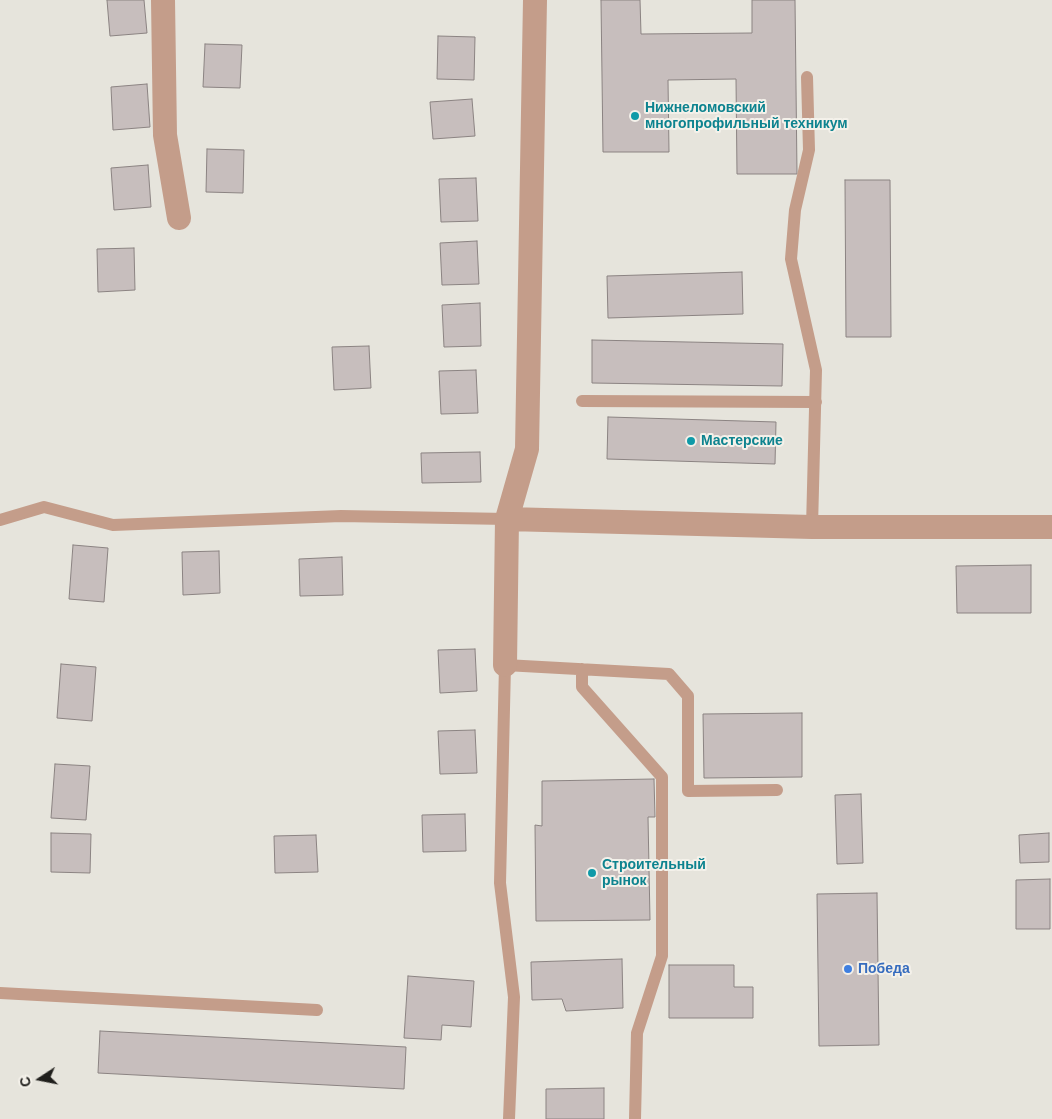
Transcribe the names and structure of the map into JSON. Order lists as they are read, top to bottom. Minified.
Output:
{"places":["Нижнеломовский многопрофильный техникум","Мастерские","Строительный рынок","Победа"],"north":"left"}
